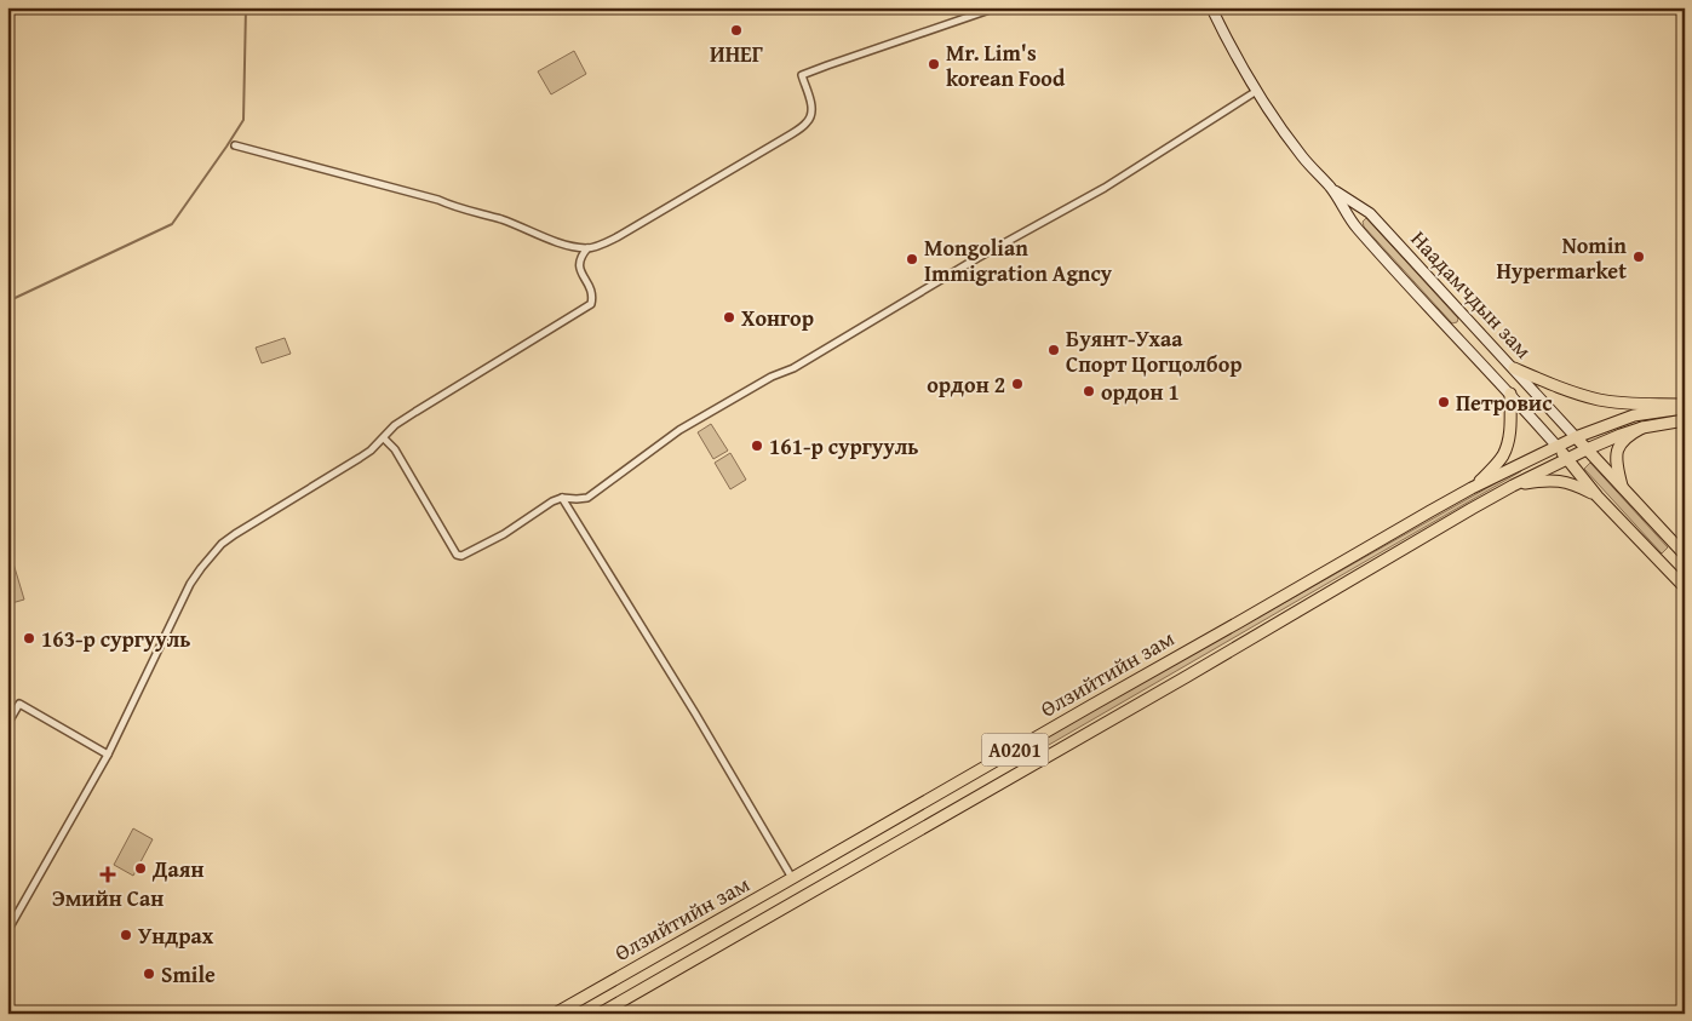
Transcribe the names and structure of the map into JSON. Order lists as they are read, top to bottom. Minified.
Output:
{"streets":{"main road":["Наадамчдын зам","Өлзийтийн зам","A0201"]},"crossings":[["Наадамчдын зам","Өлзийтийн зам"]],"places":{"other":["ИНЕГ","Mr. Lim's korean Food","Nomin Hypermarket","Mongolian Immigration Agncy","Хонгор","Буянт-Ухаа Спорт Цогцолбор","ордон 2","ордон 1","Петровис","161-р сургууль","163-р сургууль","Даян","Ундрах","Smile"],"health":["Эмийн Сан"]}}
